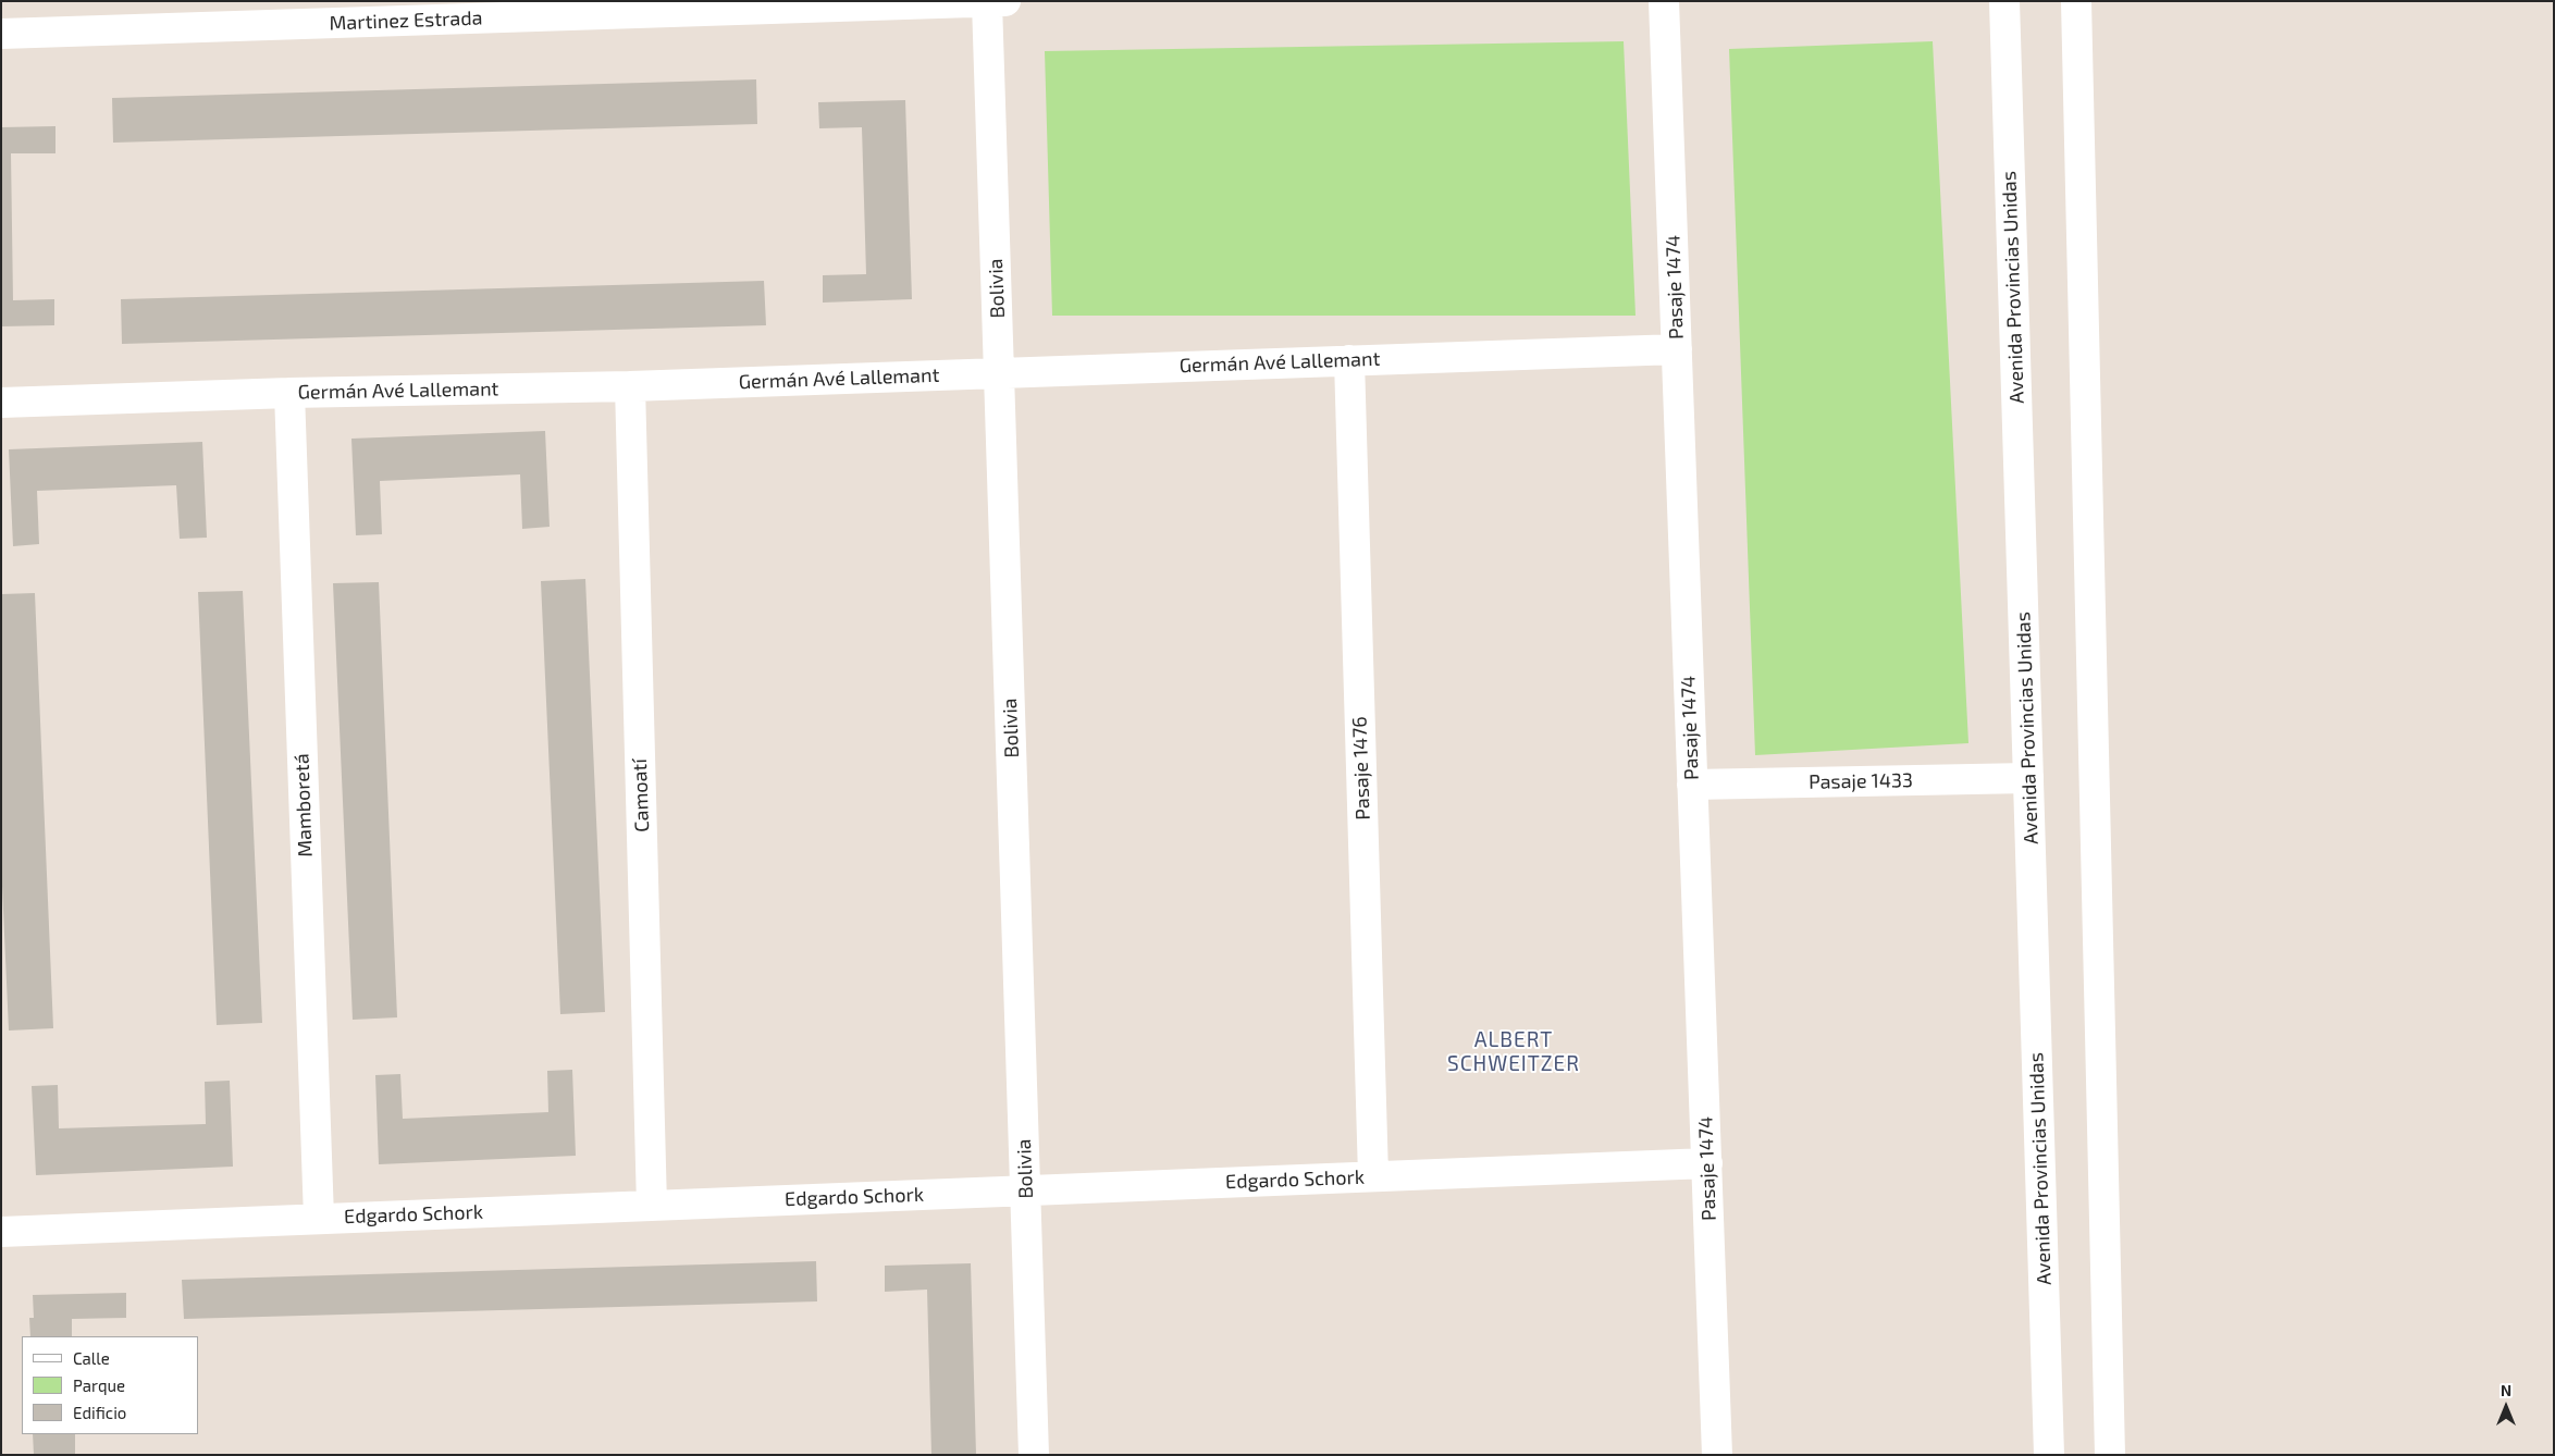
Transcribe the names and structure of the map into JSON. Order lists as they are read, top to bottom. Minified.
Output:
{"streets":{"street":["Martinez Estrada","Pasaje 1474","Avenida Provincias Unidas","Bolivia","Germán Avé Lallemant","Pasaje 1476","Pasaje 1433","Camoatí","Mamboretá","Edgardo Schork"]},"crossings":[["Martinez Estrada","Bolivia"],["Pasaje 1474","Germán Avé Lallemant"],["Pasaje 1474","Pasaje 1433"],["Pasaje 1474","Edgardo Schork"],["Avenida Provincias Unidas","Pasaje 1433"],["Bolivia","Germán Avé Lallemant"],["Bolivia","Edgardo Schork"],["Germán Avé Lallemant","Pasaje 1476"],["Germán Avé Lallemant","Camoatí"],["Germán Avé Lallemant","Mamboretá"],["Pasaje 1476","Edgardo Schork"],["Camoatí","Edgardo Schork"],["Mamboretá","Edgardo Schork"]],"districts":["ALBERT SCHWEITZER"],"legend":["Calle","Parque","Edificio"],"north":"top"}
